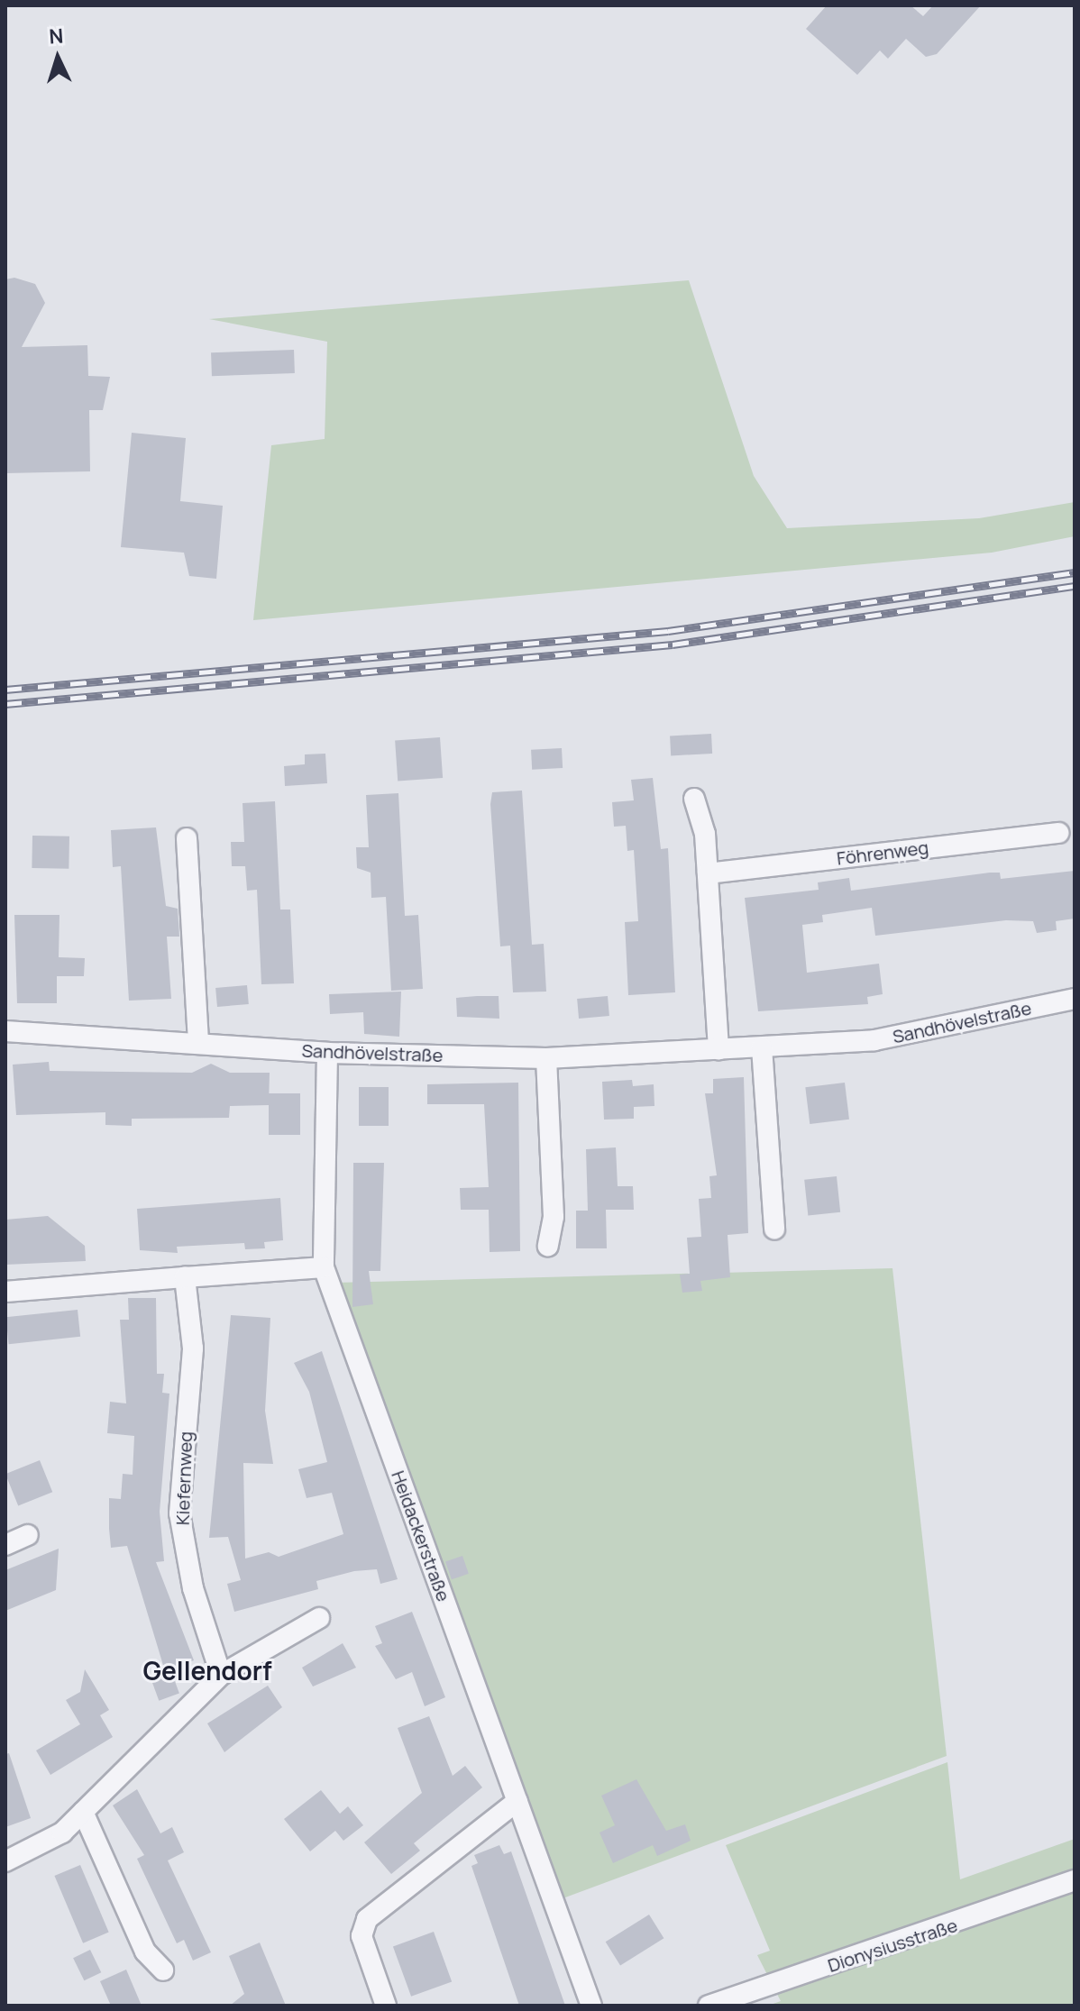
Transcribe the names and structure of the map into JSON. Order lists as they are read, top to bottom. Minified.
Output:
{"streets":{"street":["Föhrenweg","Sandhövelstraße","Kiefernweg","Heidackerstraße","Dionysiusstraße"]},"crossings":[["Sandhövelstraße","Heidackerstraße"]],"districts":["Gellendorf"],"north":"top"}
